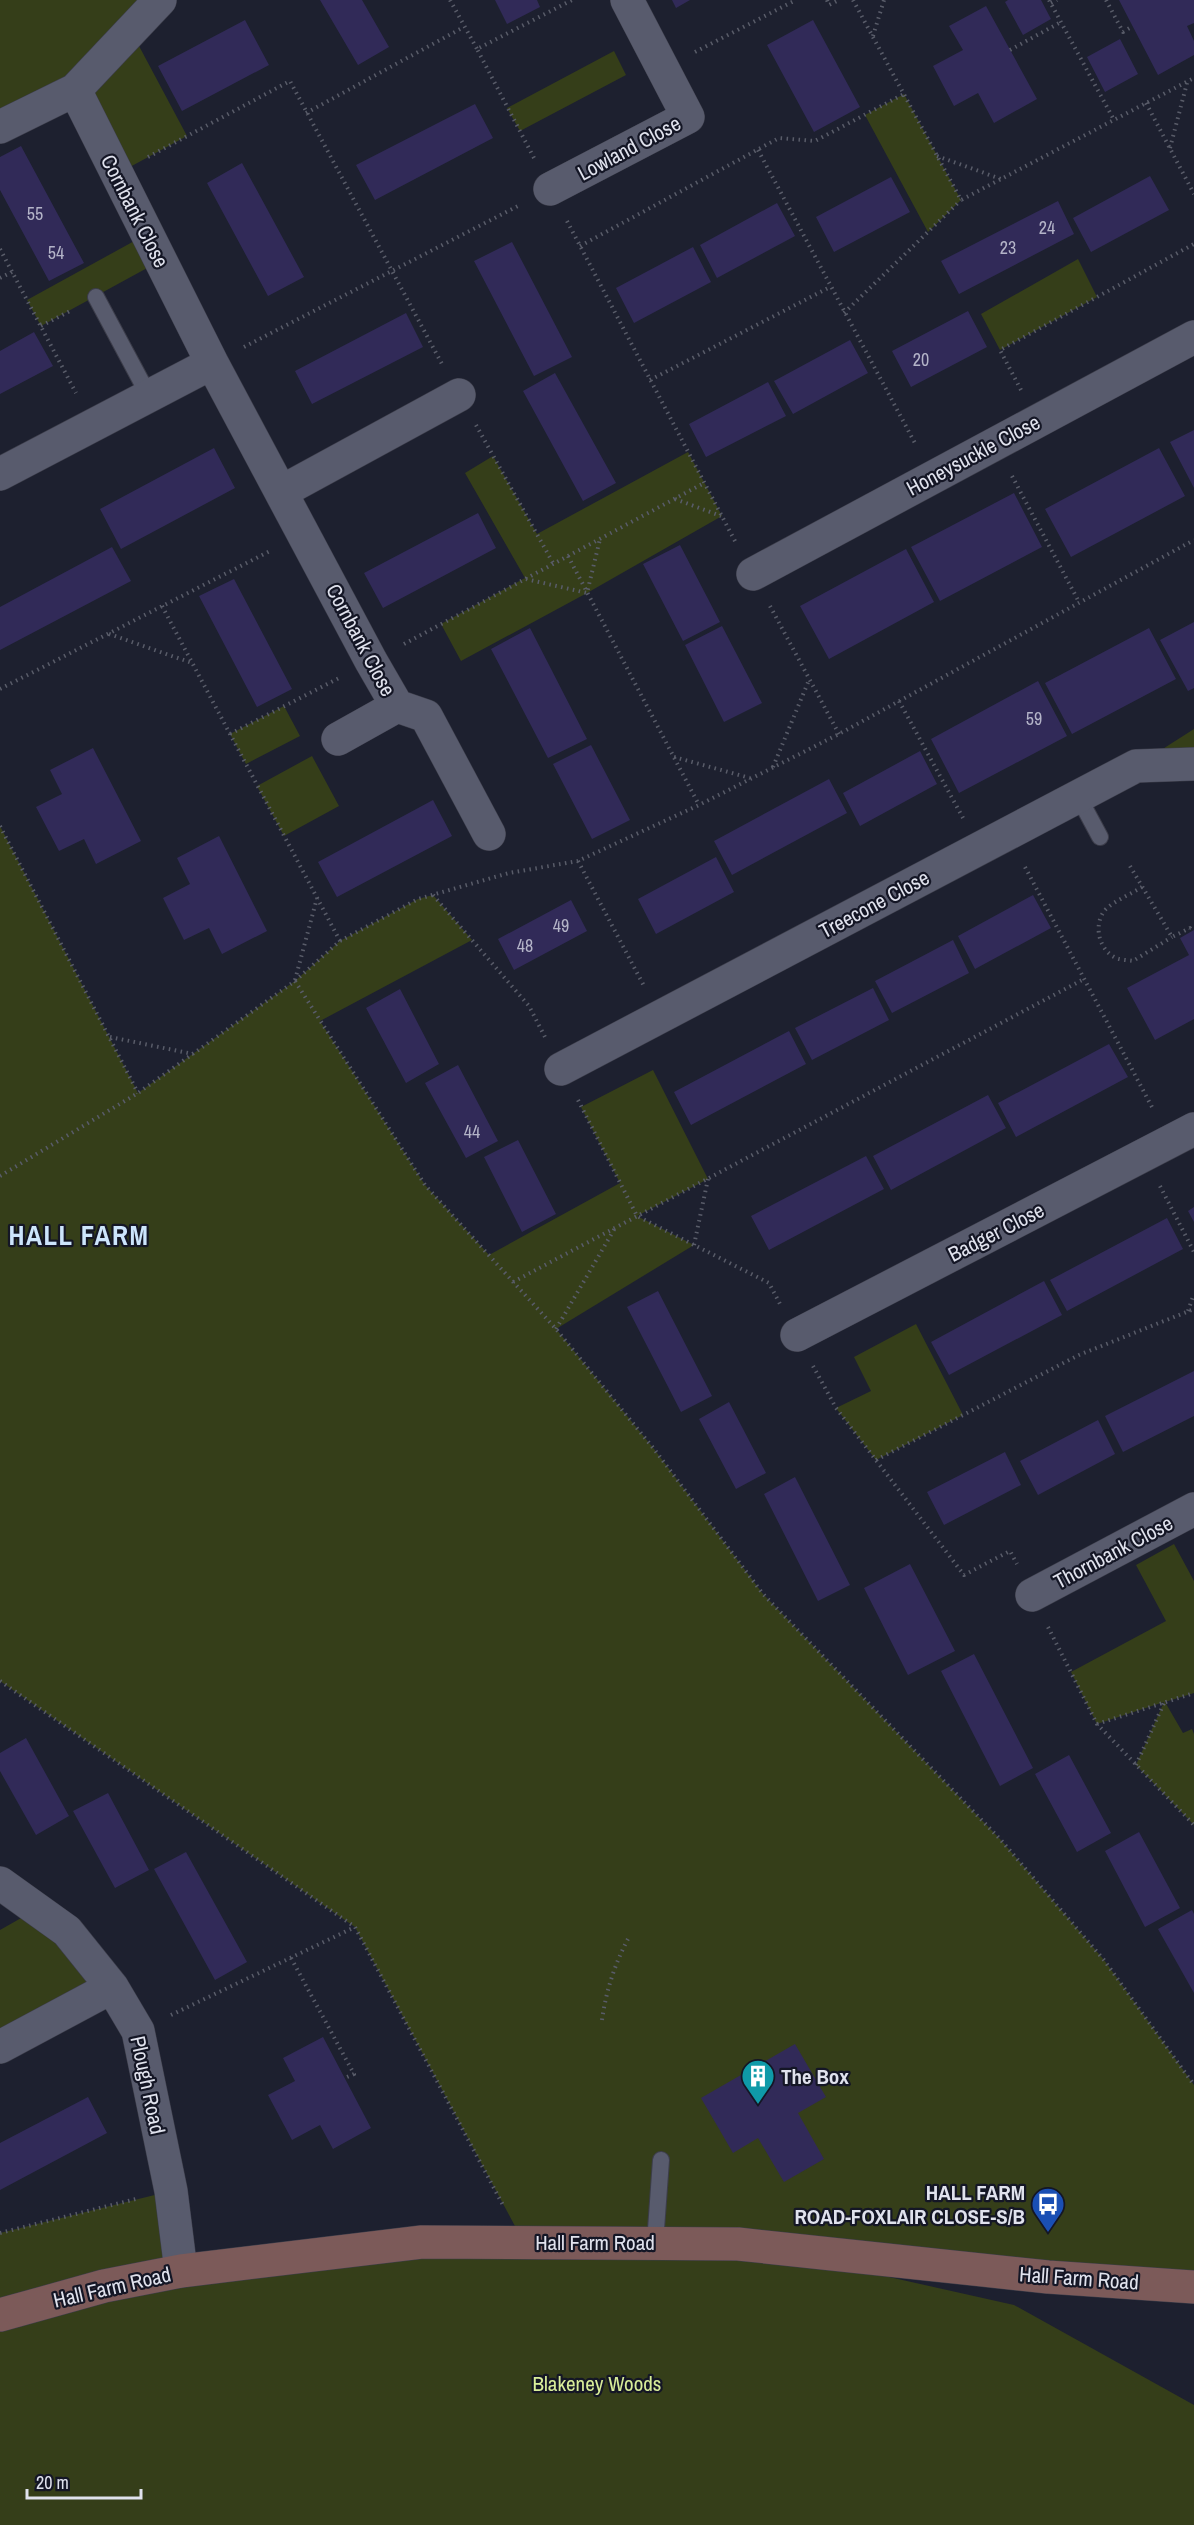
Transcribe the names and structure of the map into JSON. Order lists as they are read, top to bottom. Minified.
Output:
{"streets":{"street":["Lowland Close","Cornbank Close","Honeysuckle Close","Treecone Close","Badger Close","Thornbank Close","Plough Road","Hall Farm Road"]},"crossings":[["Plough Road","Hall Farm Road"]],"districts":["HALL FARM"],"parks":["Blakeney Woods"],"places":{"building":["The Box"],"bus stop":["HALL FARM ROAD-FOXLAIR CLOSE-S/B"]},"house_numbers":["55","24","23","54","20","59","49","48","44"],"scale_bar":"20 m"}
